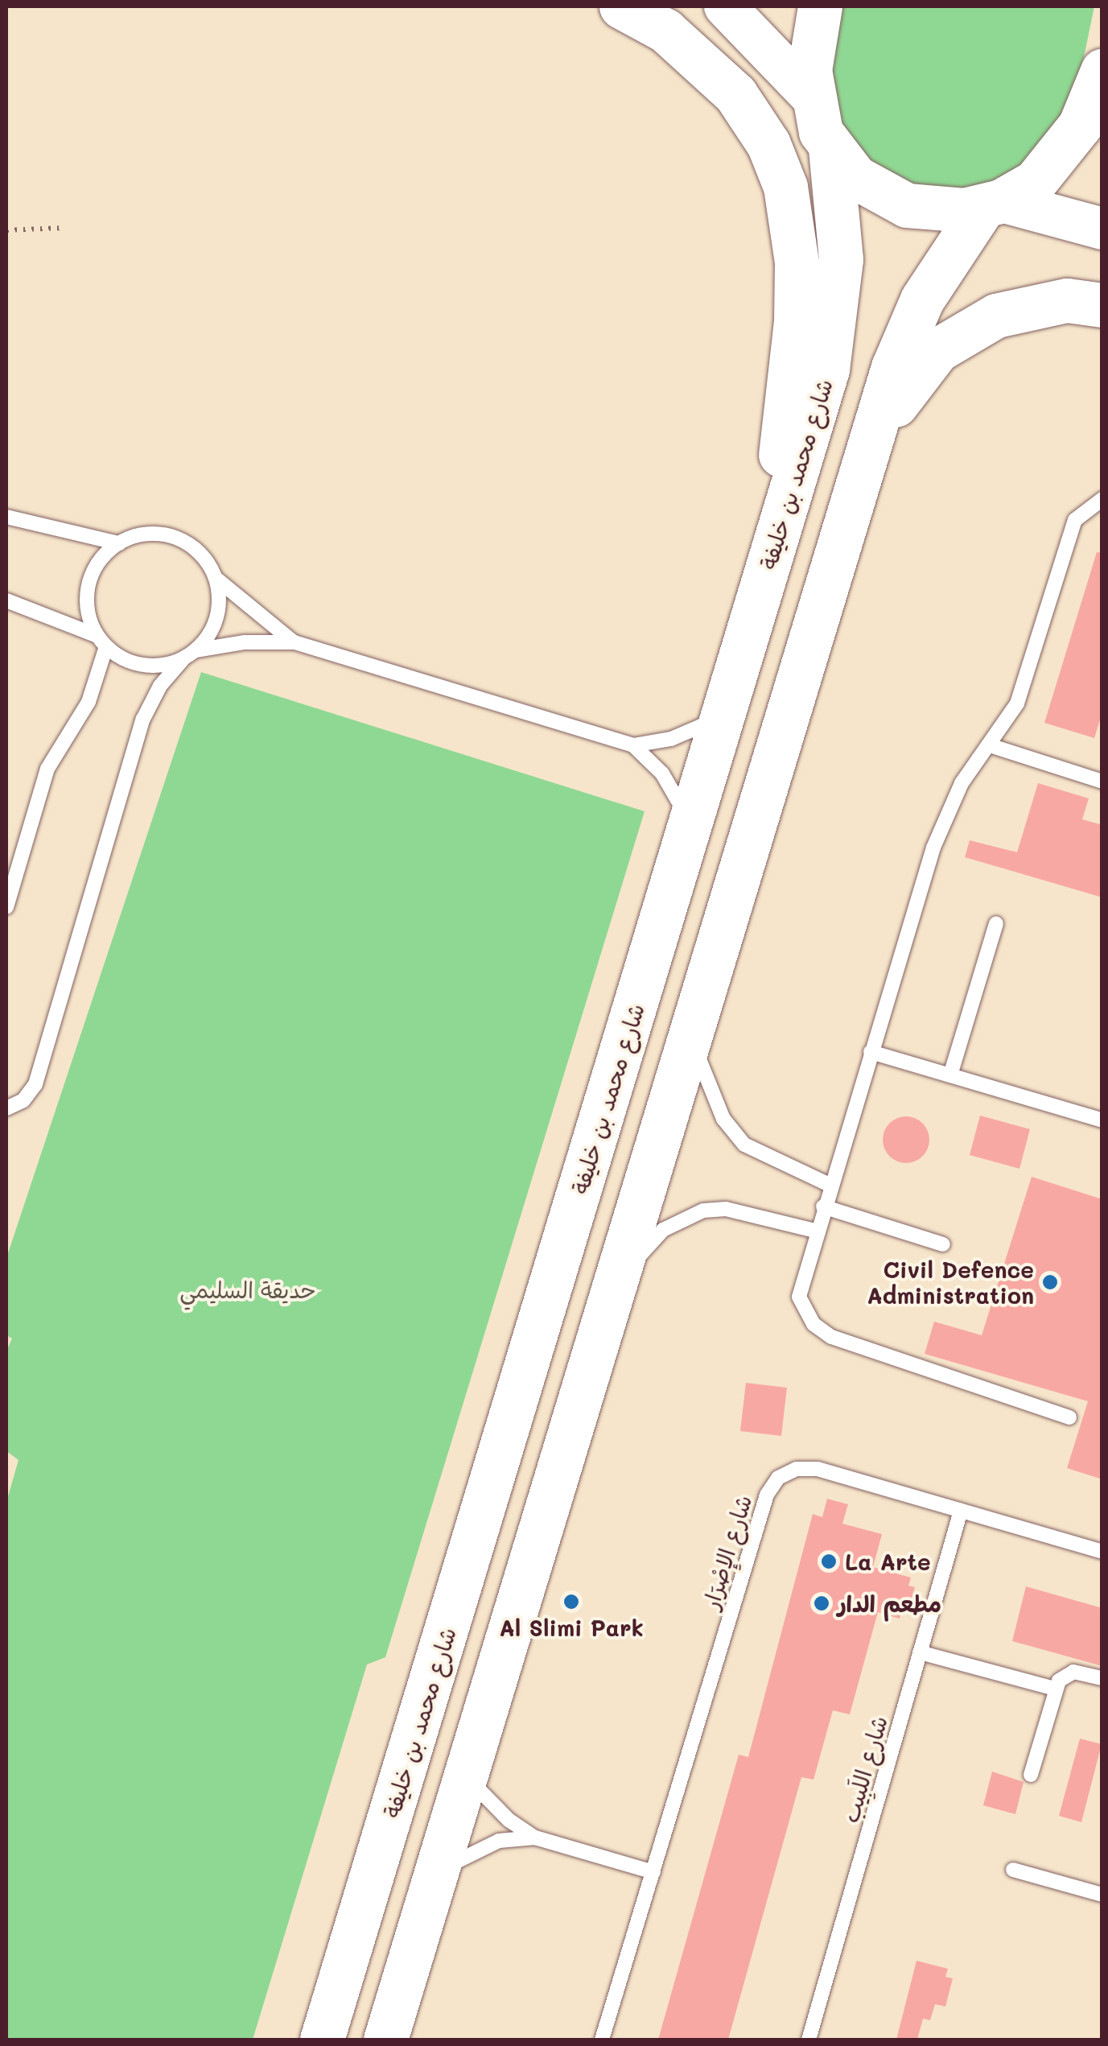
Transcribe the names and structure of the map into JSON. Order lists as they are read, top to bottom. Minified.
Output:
{"streets":{"highway":["شارع محمد بن خليفة"],"lane":["شارع الإِصْرَار","شارع اللَبِيب"]},"crossings":[["شارع الإِصْرَار","شارع اللَبِيب"]],"parks":["حديقة السليمي"],"places":["Civil Defence Administration","La Arte","Al Slimi Park","مطعم الدار"]}
